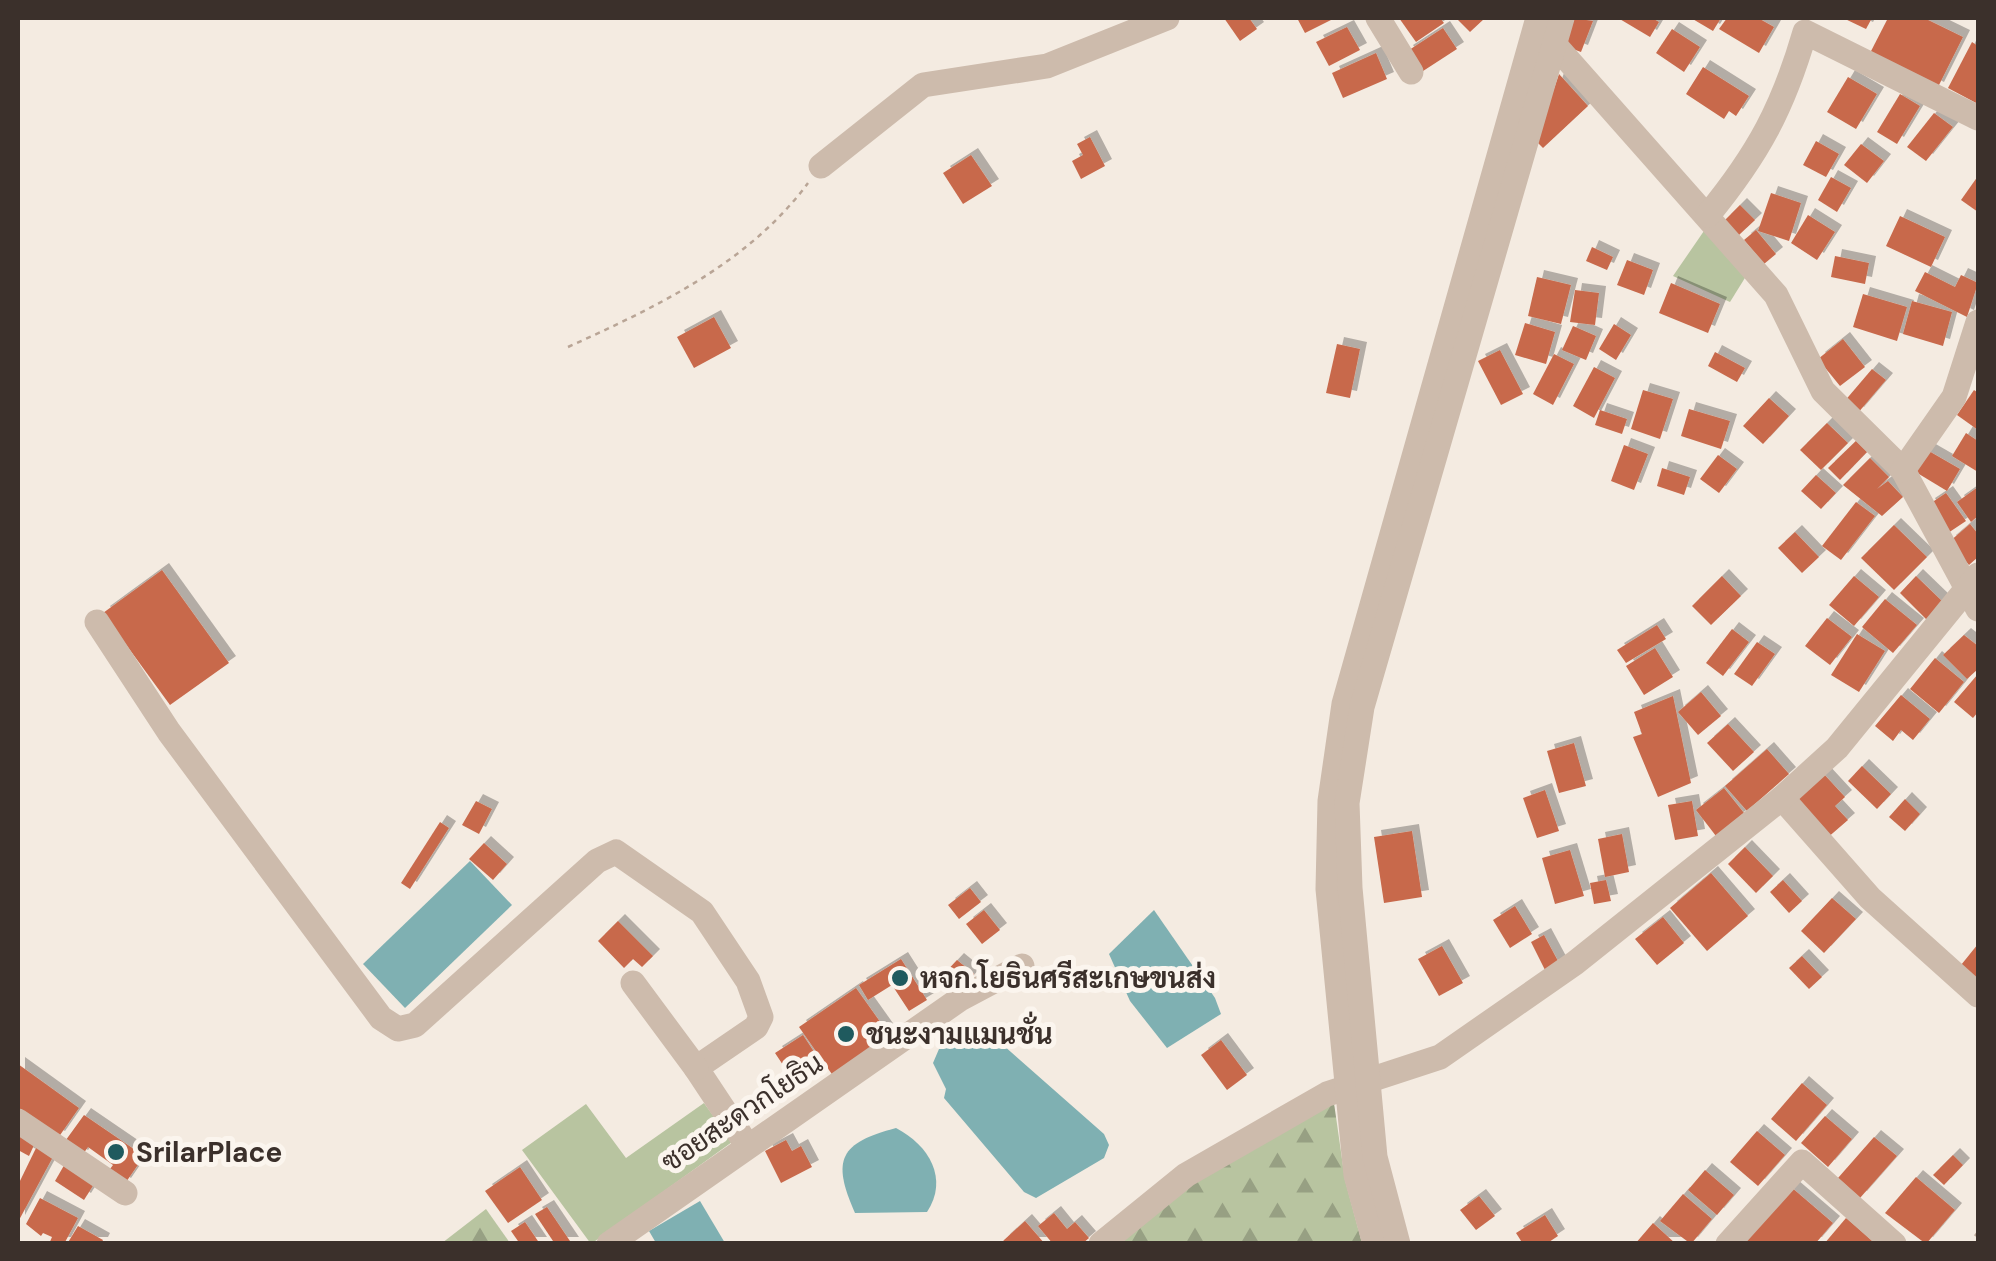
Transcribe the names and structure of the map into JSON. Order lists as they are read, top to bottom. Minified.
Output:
{"streets":{"street":["ซอยสะดวกโยธิน"]},"places":["หจก.โยธินศรีสะเกษขนส่ง","ชนะงามแมนชั่น","SrilarPlace"]}
